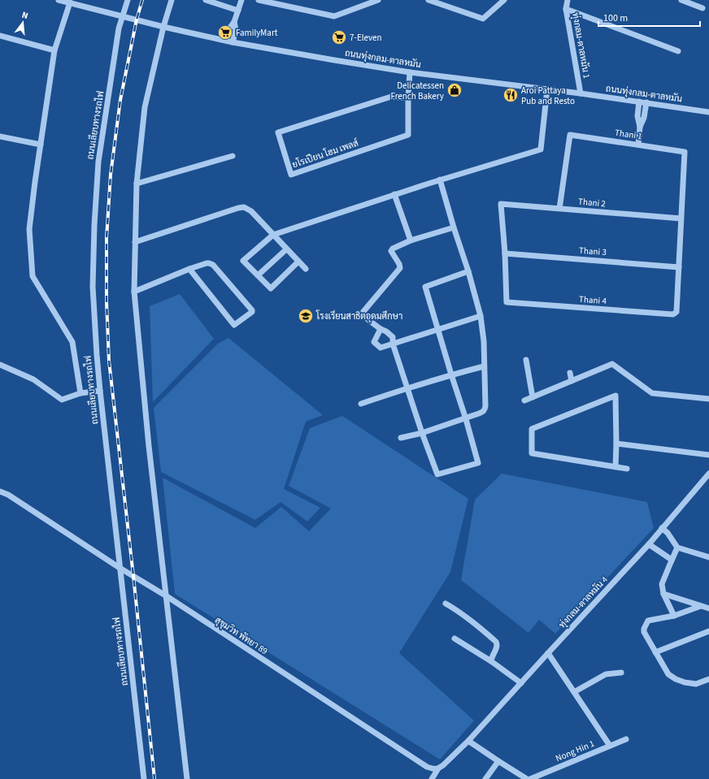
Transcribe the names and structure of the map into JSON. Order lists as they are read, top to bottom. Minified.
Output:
{"streets":{"street":["ทุ่งกลม-ตาลหมัน 1","ถนนทุ่งกลม-ตาลหมัน","ถนนเลียบทางรถไฟ","Thani 1","ยโรเปียน โฮม เพลส์","Thani 2","Thani 3","Thani 4","ทุ่งกลม-ตาลหมัน 4","สุขุมวิท พัทยา 89","Nong Hin 1"]},"crossings":[["ทุ่งกลม-ตาลหมัน 1","ถนนทุ่งกลม-ตาลหมัน"],["ถนนทุ่งกลม-ตาลหมัน","ถนนเลียบทางรถไฟ"],["ถนนทุ่งกลม-ตาลหมัน","ยโรเปียน โฮม เพลส์"],["ถนนเลียบทางรถไฟ","สุขุมวิท พัทยา 89"],["Thani 1","Thani 2"],["Thani 2","Thani 3"],["Thani 2","Thani 4"],["Thani 3","Thani 4"]],"places":{"supermarket":["FamilyMart","7-Eleven"],"shop":["Delicatessen French Bakery"],"restaurant":["Aroi Pattaya Pub and Resto"],"school or university":["โรงเรียนสาธิตอุดมศึกษา"]},"scale_bar":"100 m","north":"top"}
